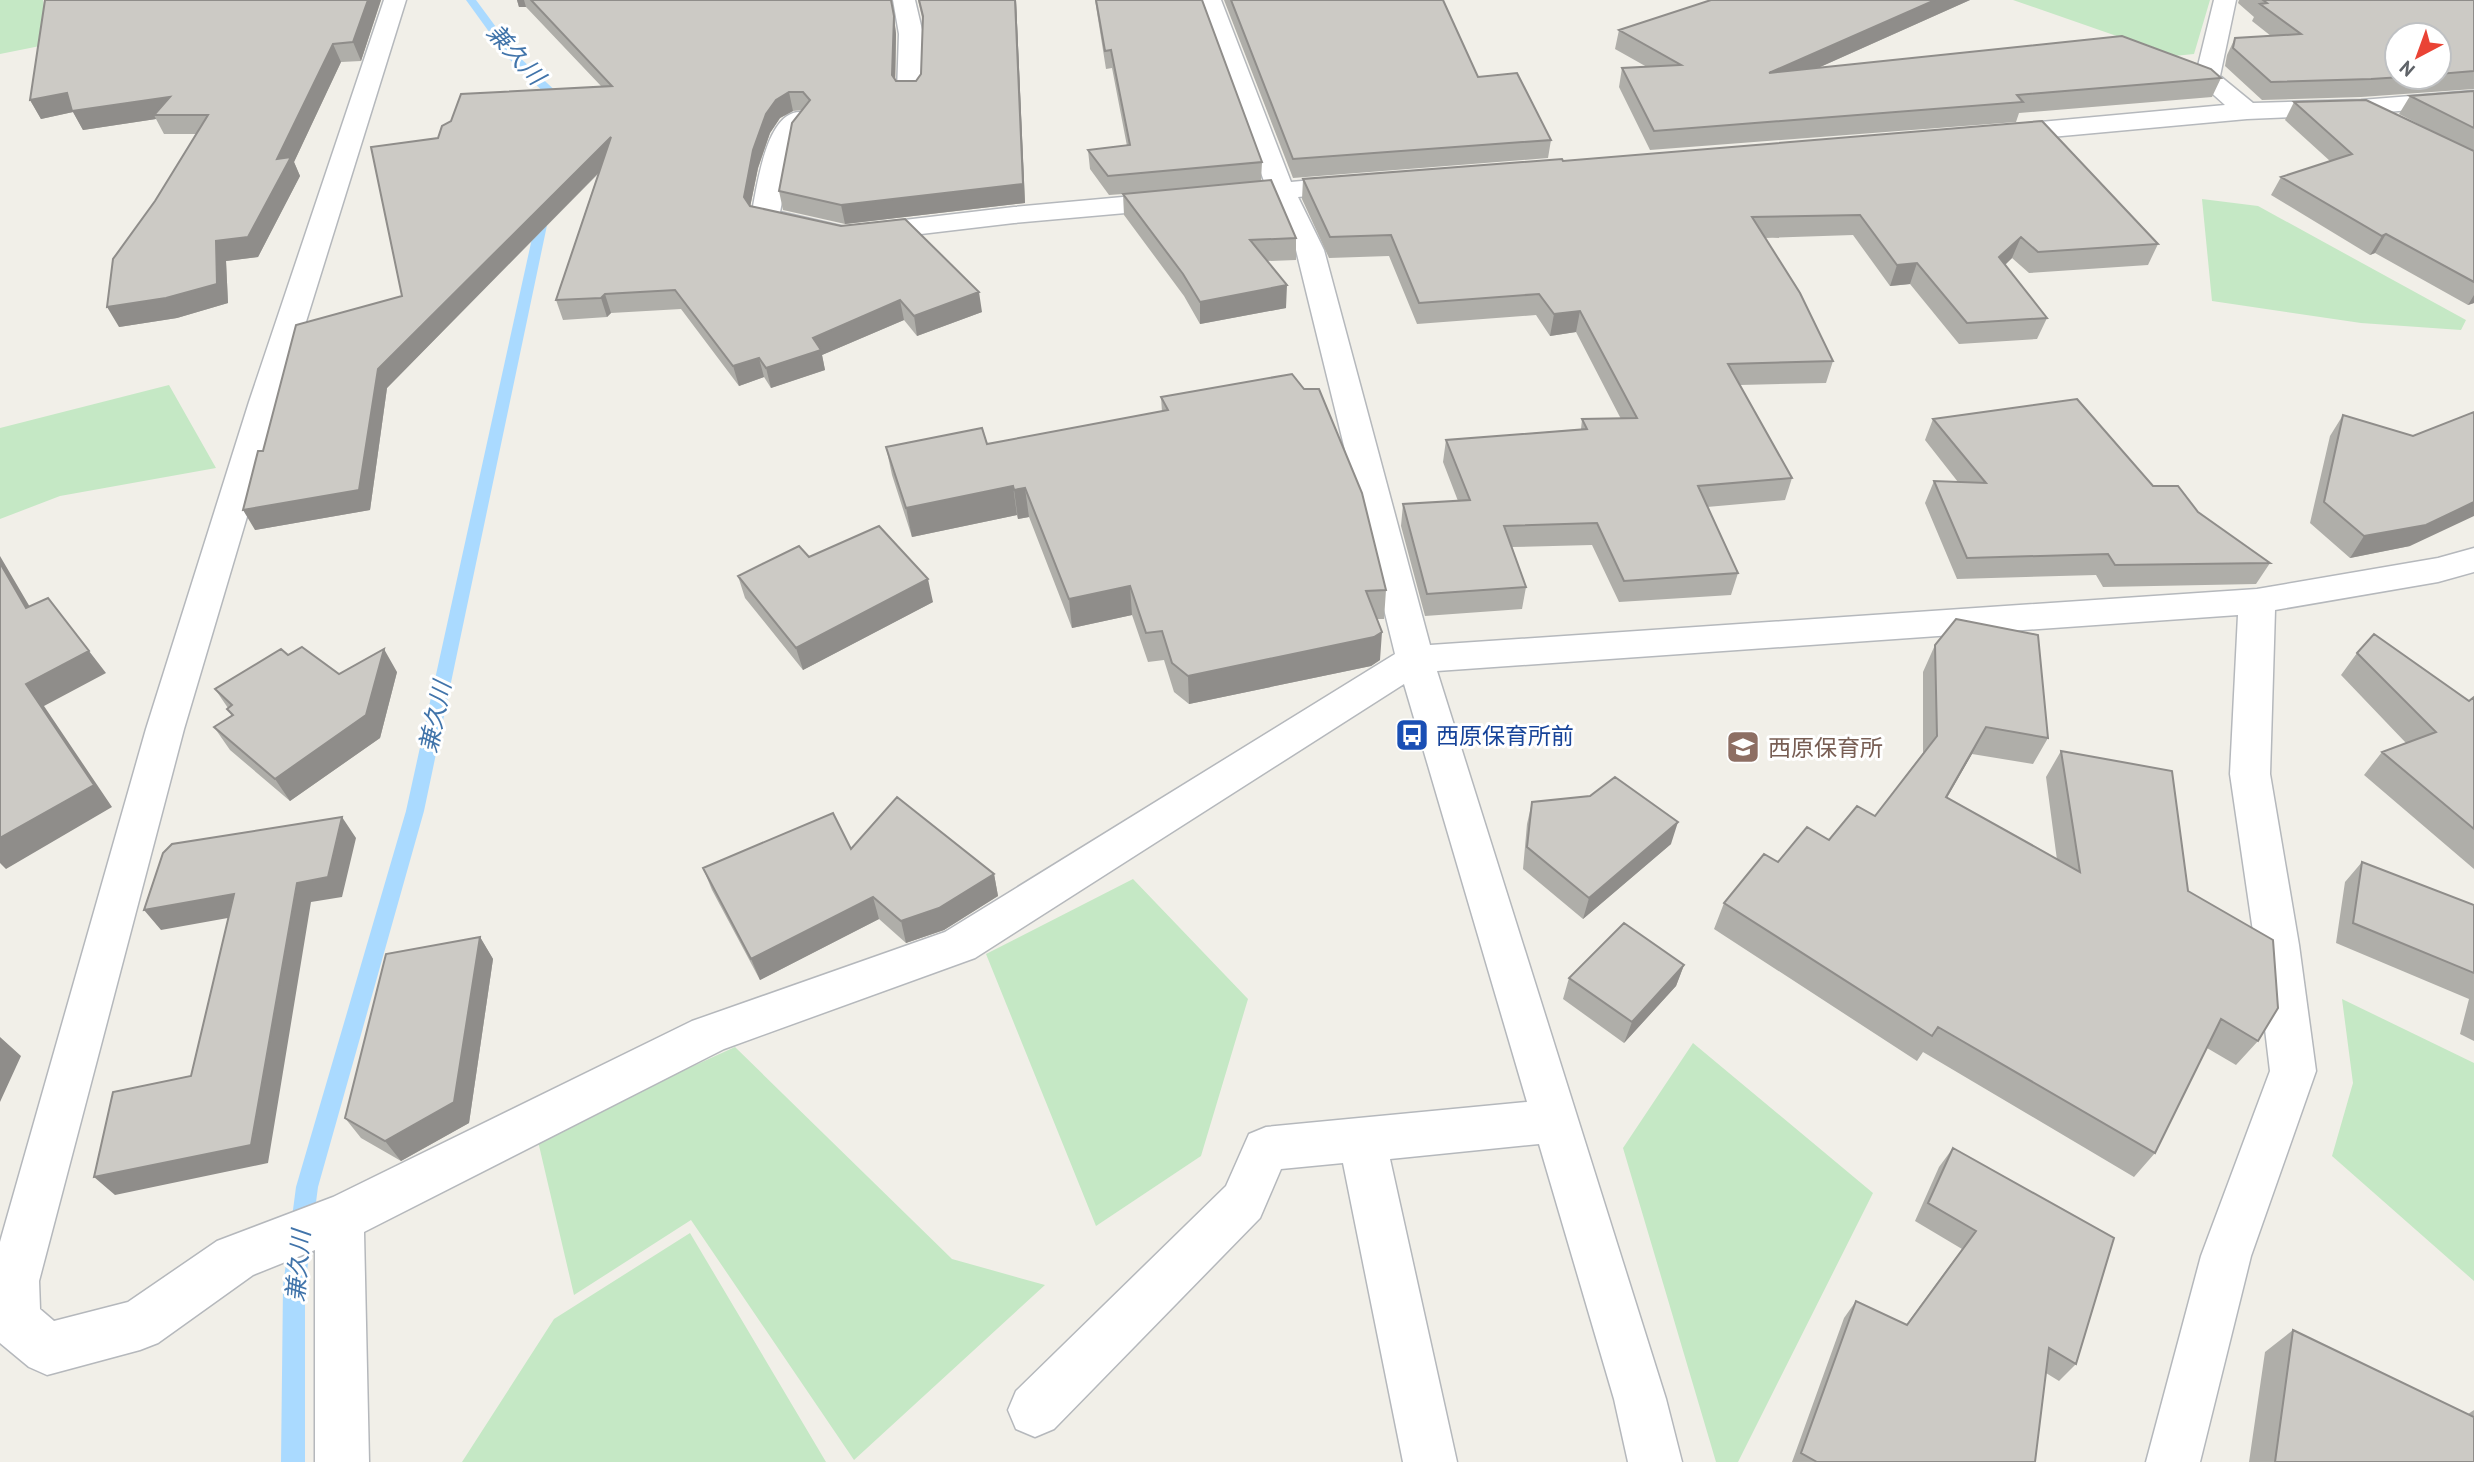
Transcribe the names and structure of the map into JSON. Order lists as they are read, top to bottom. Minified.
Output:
{"water":["兼久川"],"places":{"bus stop":["西原保育所前"],"school or university":["西原保育所"]},"north":"bottom left"}
